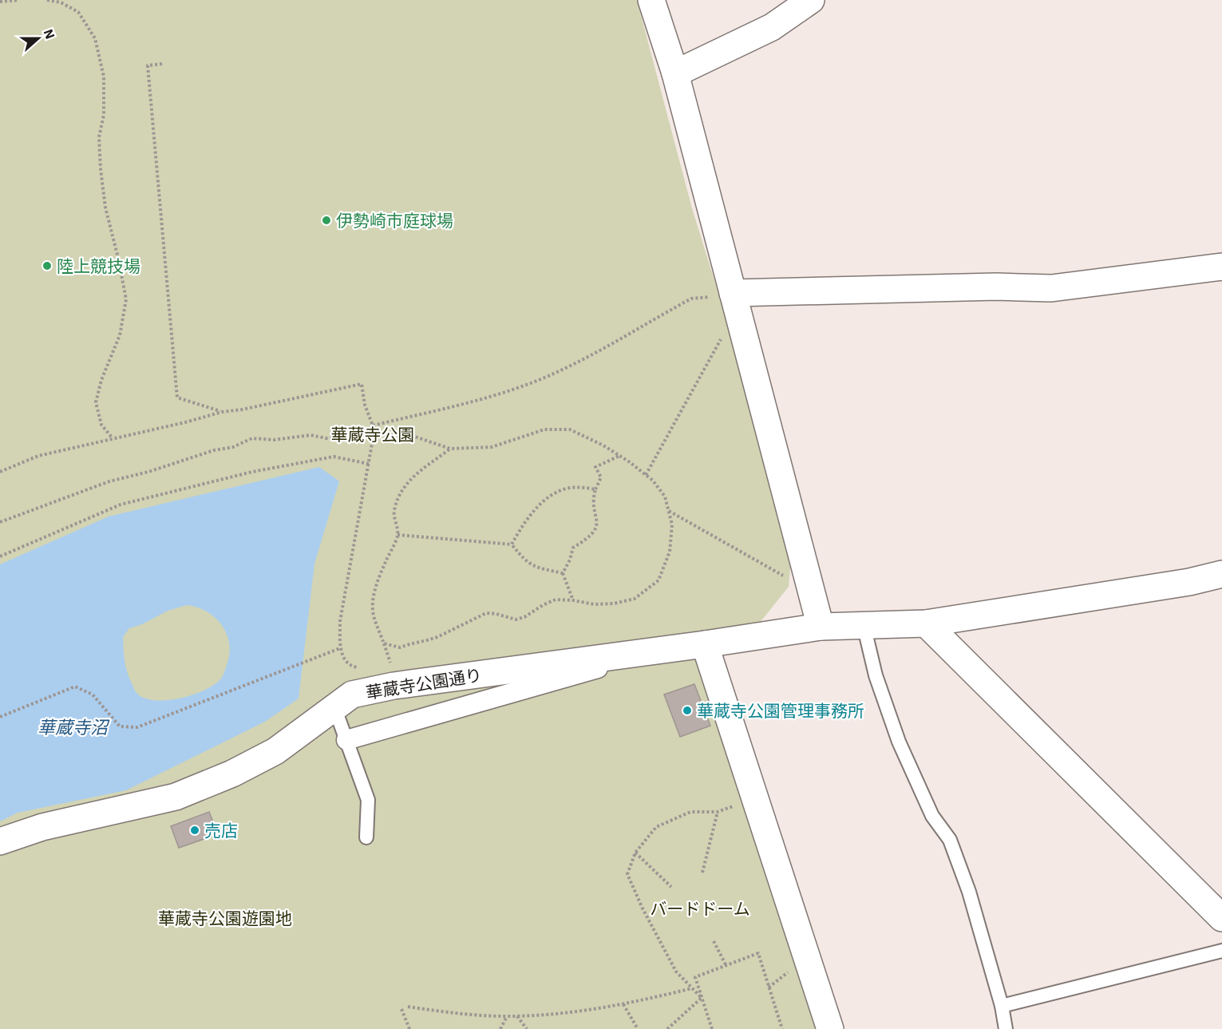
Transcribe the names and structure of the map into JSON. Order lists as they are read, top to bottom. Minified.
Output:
{"streets":{"street":["華蔵寺公園通り"]},"water":["華蔵寺沼"],"parks":["華蔵寺公園","バードドーム","華蔵寺公園遊園地"],"places":["伊勢崎市庭球場","陸上競技場","華蔵寺公園管理事務所","売店"],"north":"right"}
